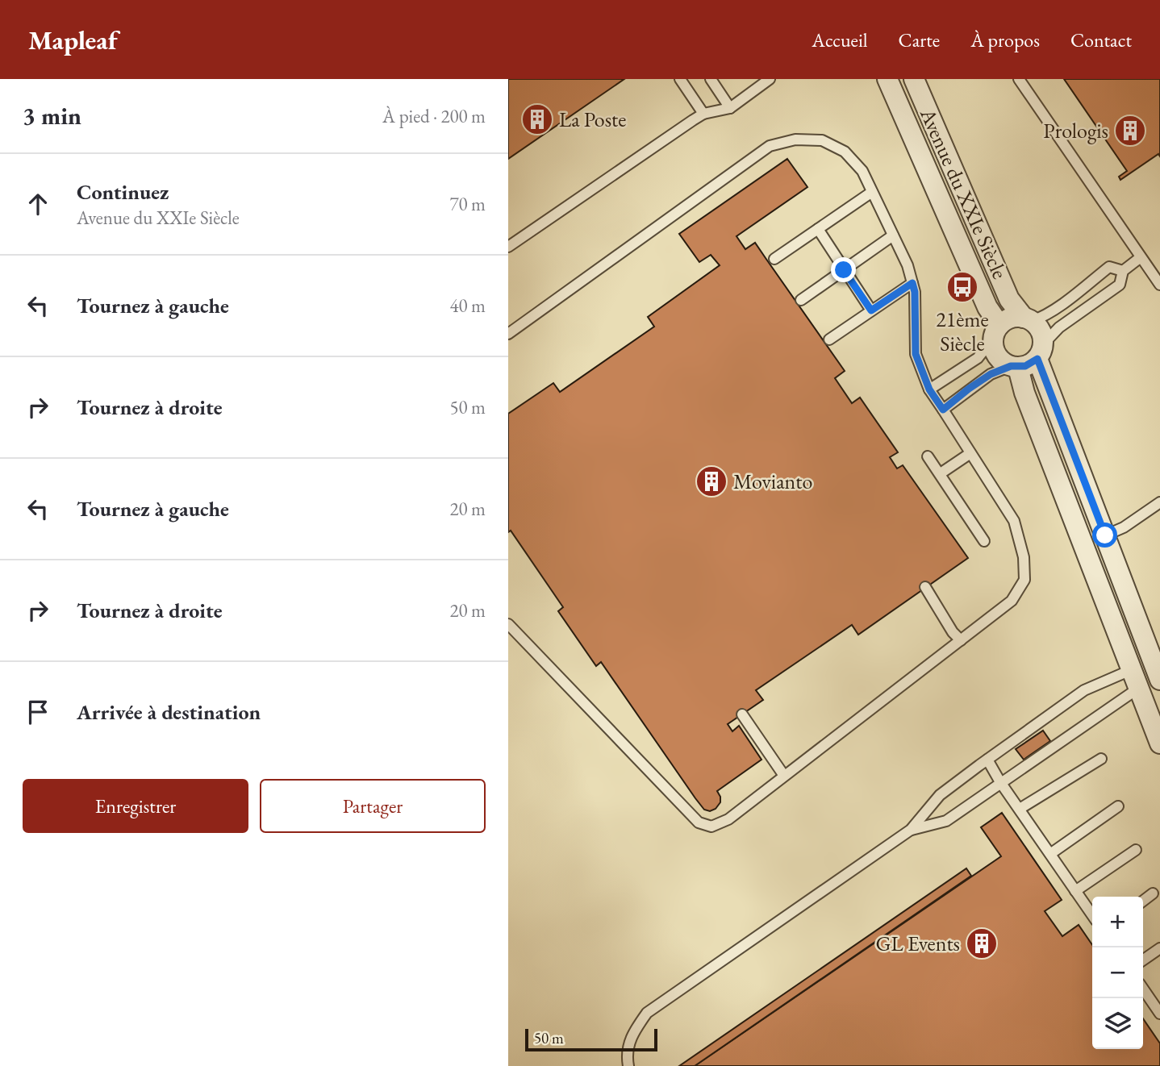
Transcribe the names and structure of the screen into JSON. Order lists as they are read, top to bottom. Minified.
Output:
{"streets":{"street":["Avenue du XXIe Siècle"]},"places":{"building":["La Poste","Prologis","Movianto","GL Events"],"bus stop":["21ème Siècle"]},"scale_bar":"50 m","page":{"header":"Mapleaf","nav":["Accueil","Carte","À propos","Contact"],"heading":["3 min","À pied · 200 m"],"list":[["Continuez","Avenue du XXIe Siècle","70 m"],["Tournez à gauche","40 m"],["Tournez à droite","50 m"],["Tournez à gauche","20 m"],["Tournez à droite","20 m"],"Arrivée à destination"],"buttons":["Enregistrer","Partager"],"map_buttons":["+","−"],"scale":"50 m"}}
